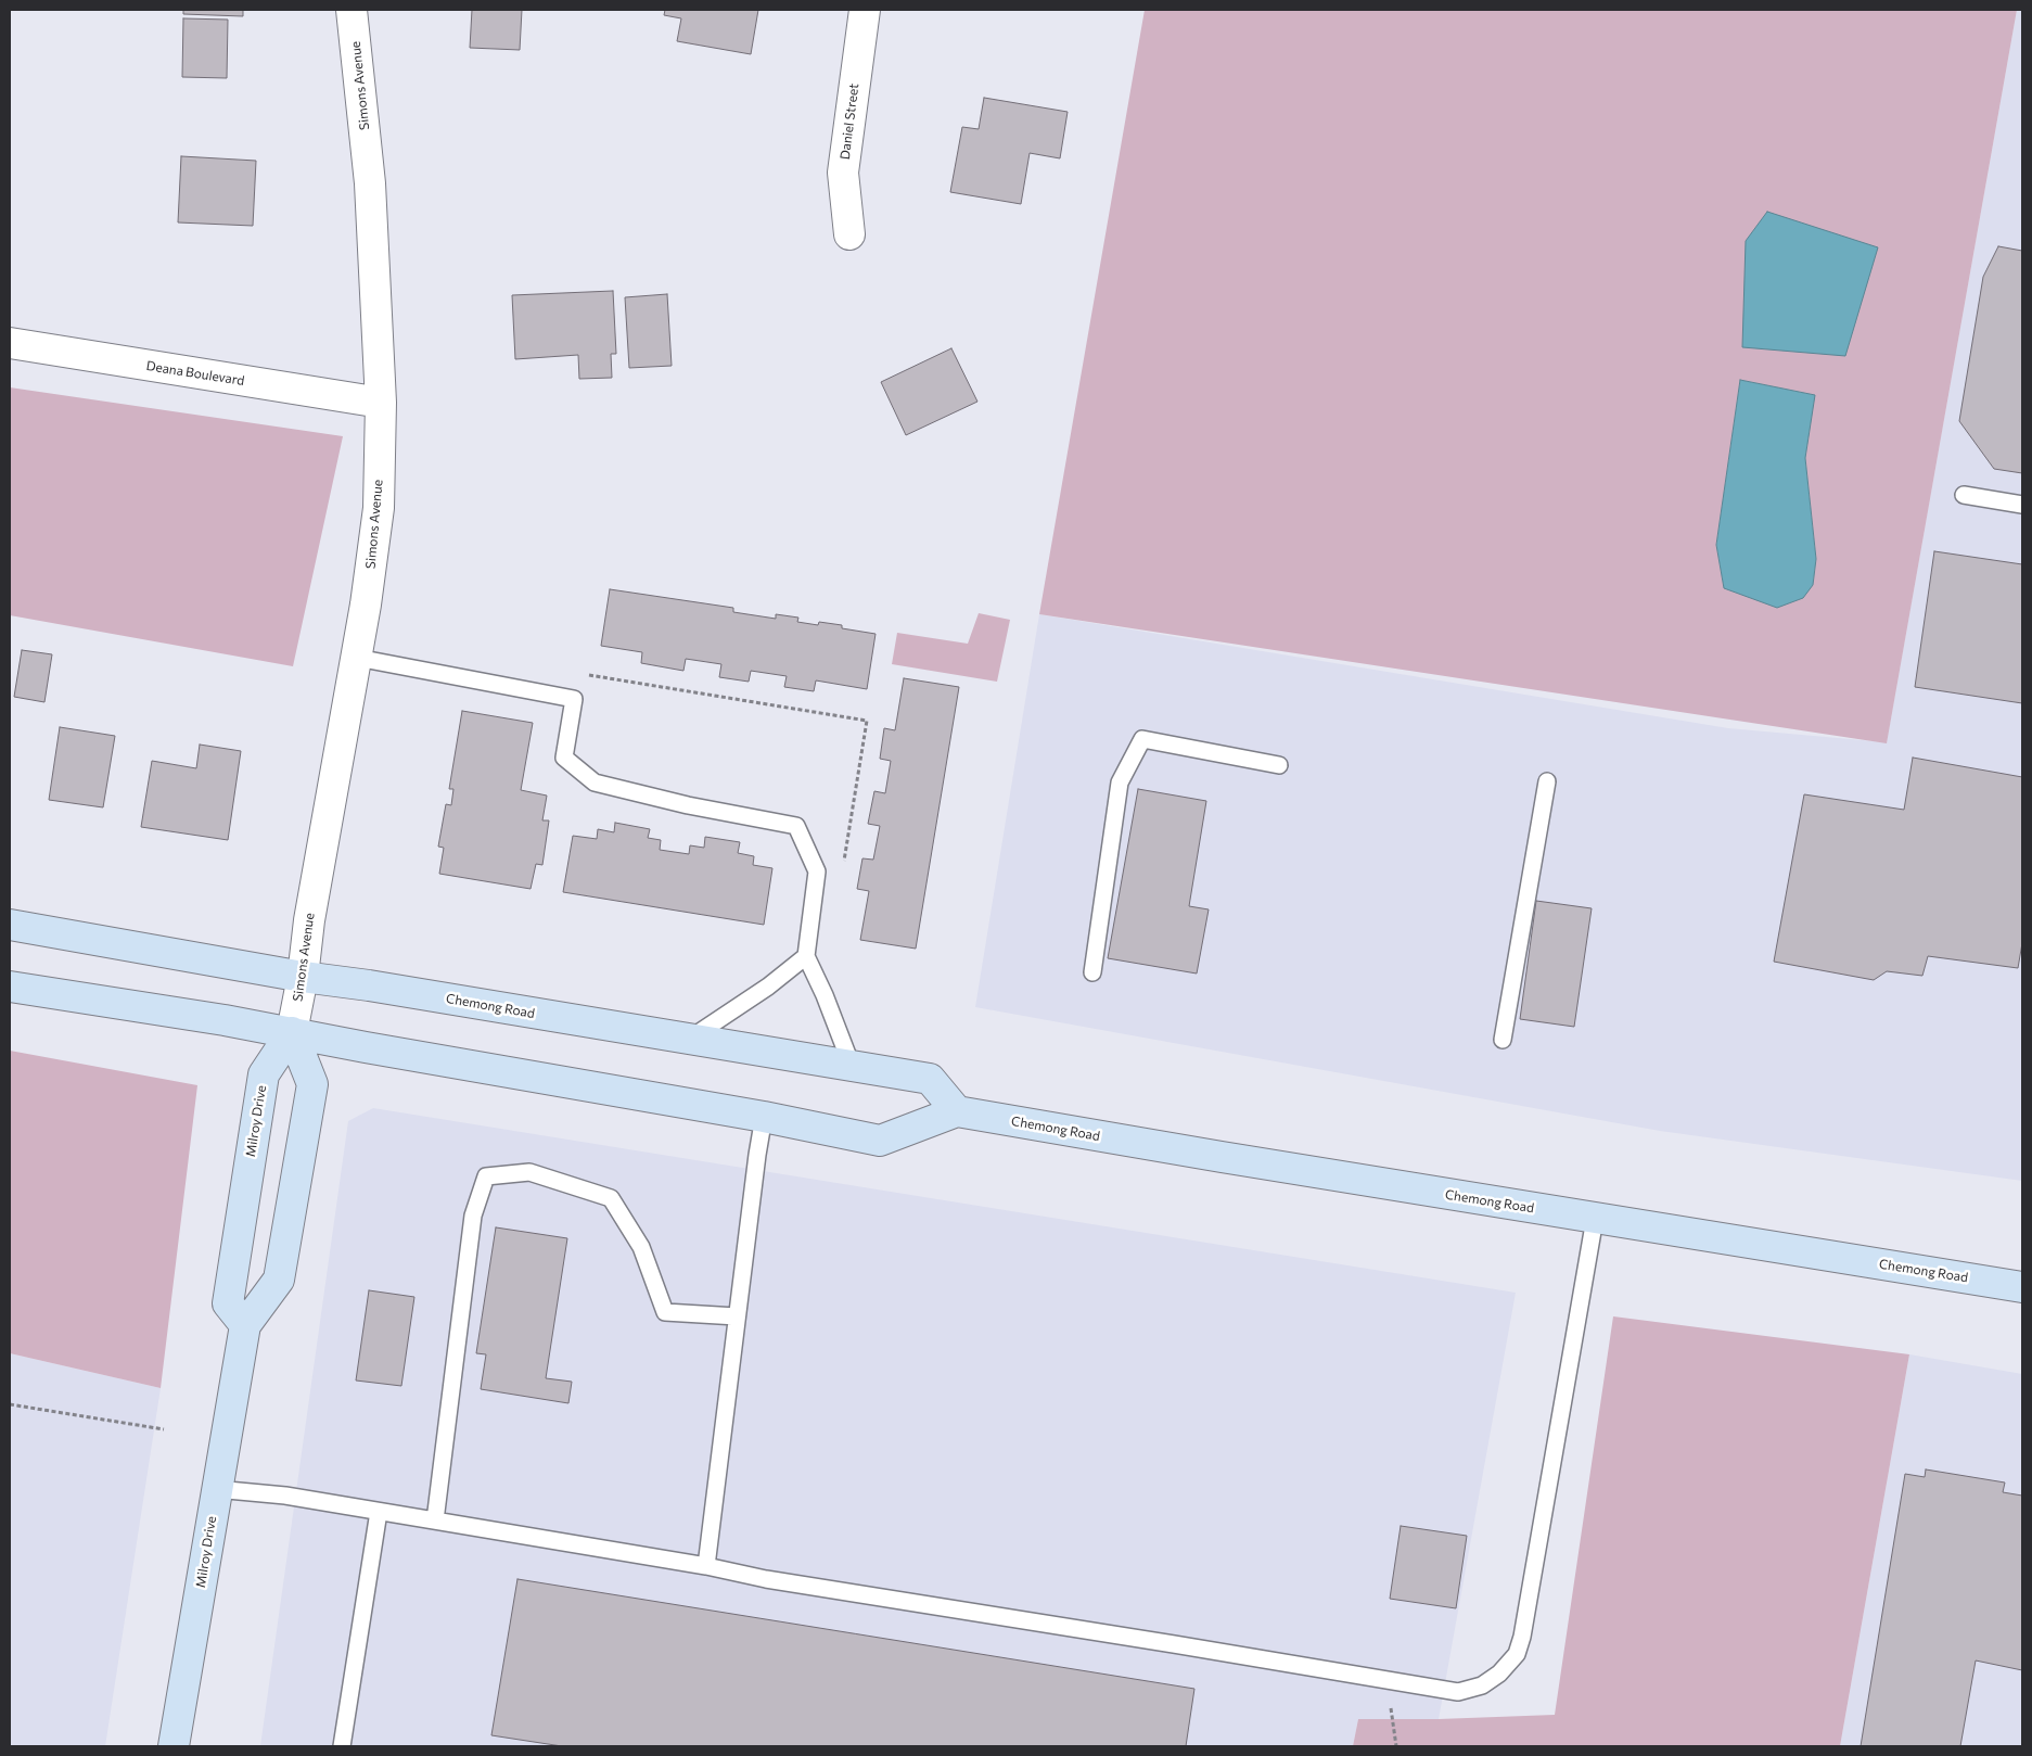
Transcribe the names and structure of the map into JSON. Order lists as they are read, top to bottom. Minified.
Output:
{"streets":{"main road":["Chemong Road","Milroy Drive"],"street":["Simons Avenue","Daniel Street","Deana Boulevard"]},"crossings":[["Simons Avenue","Deana Boulevard"],["Simons Avenue","Chemong Road"],["Simons Avenue","Milroy Drive"]]}
